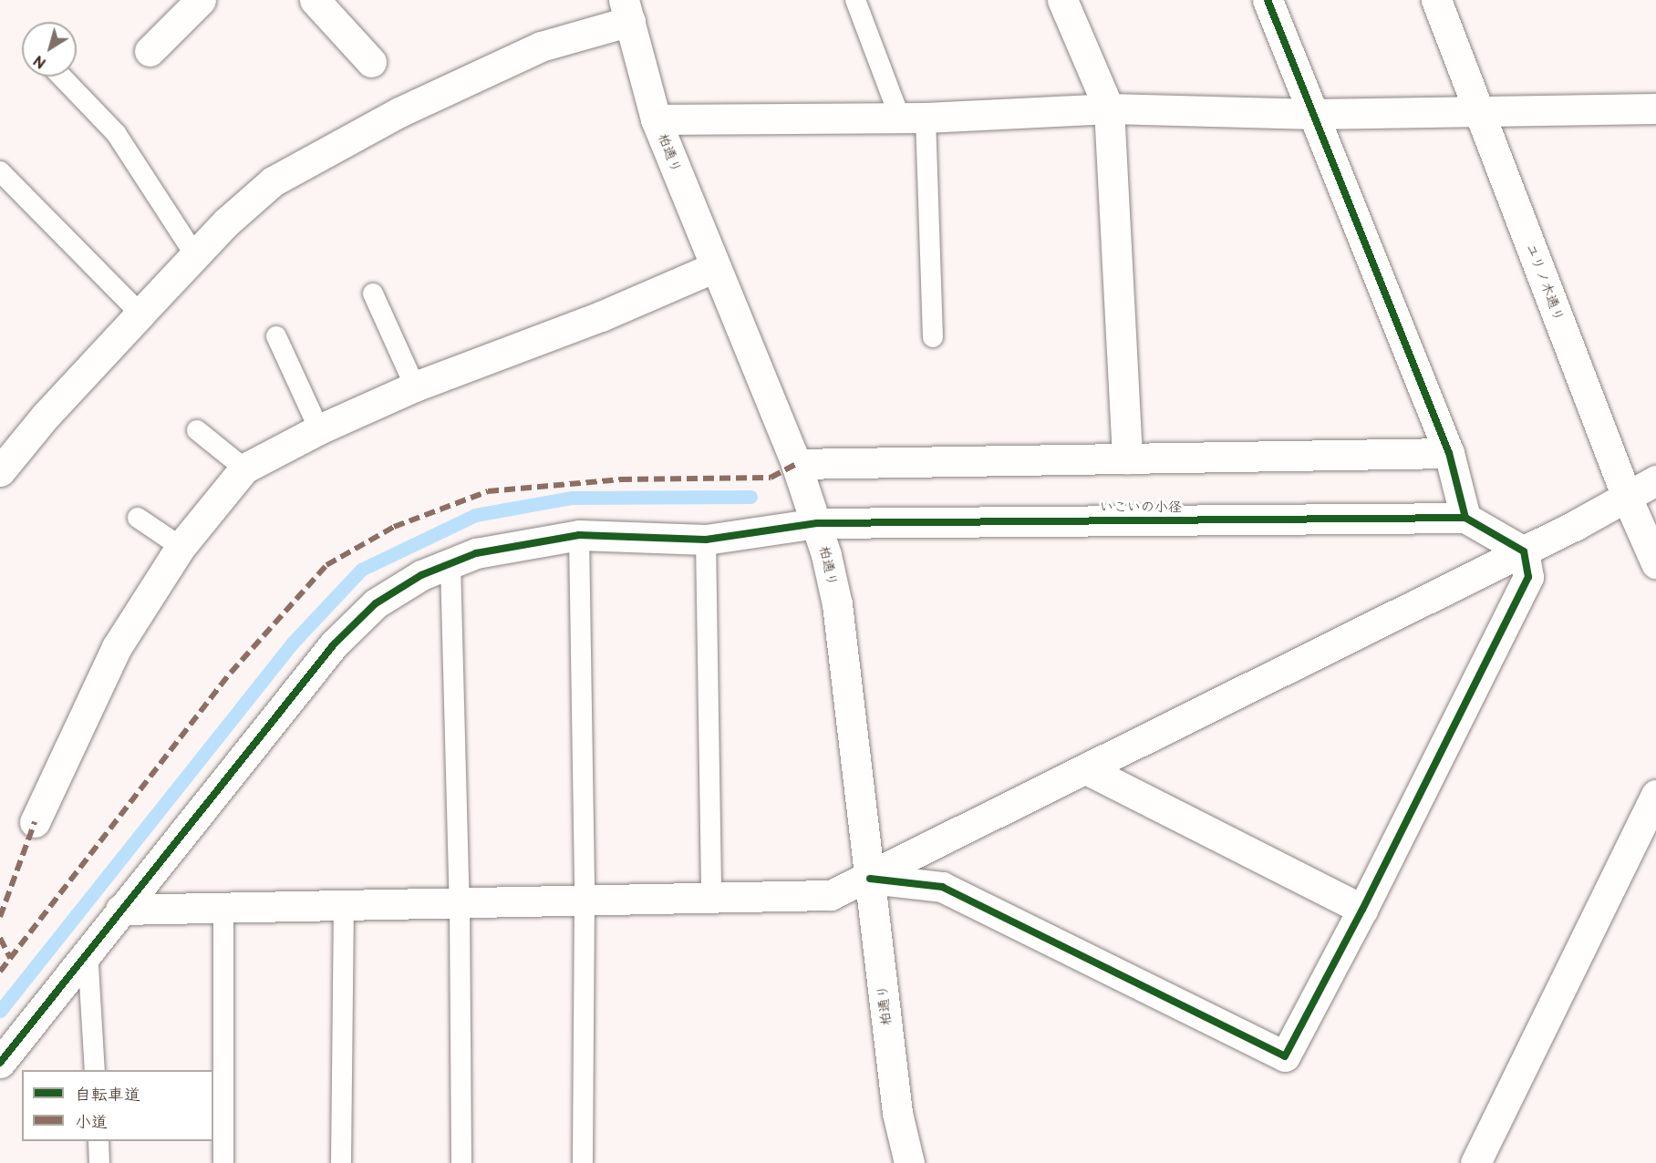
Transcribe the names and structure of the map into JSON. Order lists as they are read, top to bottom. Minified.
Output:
{"streets":{"street":["柏通り","ユリノ木通り","いこいの小径"]},"crossings":[["柏通り","いこいの小径"]],"legend":["自転車道","小道"],"north":"bottom left"}
